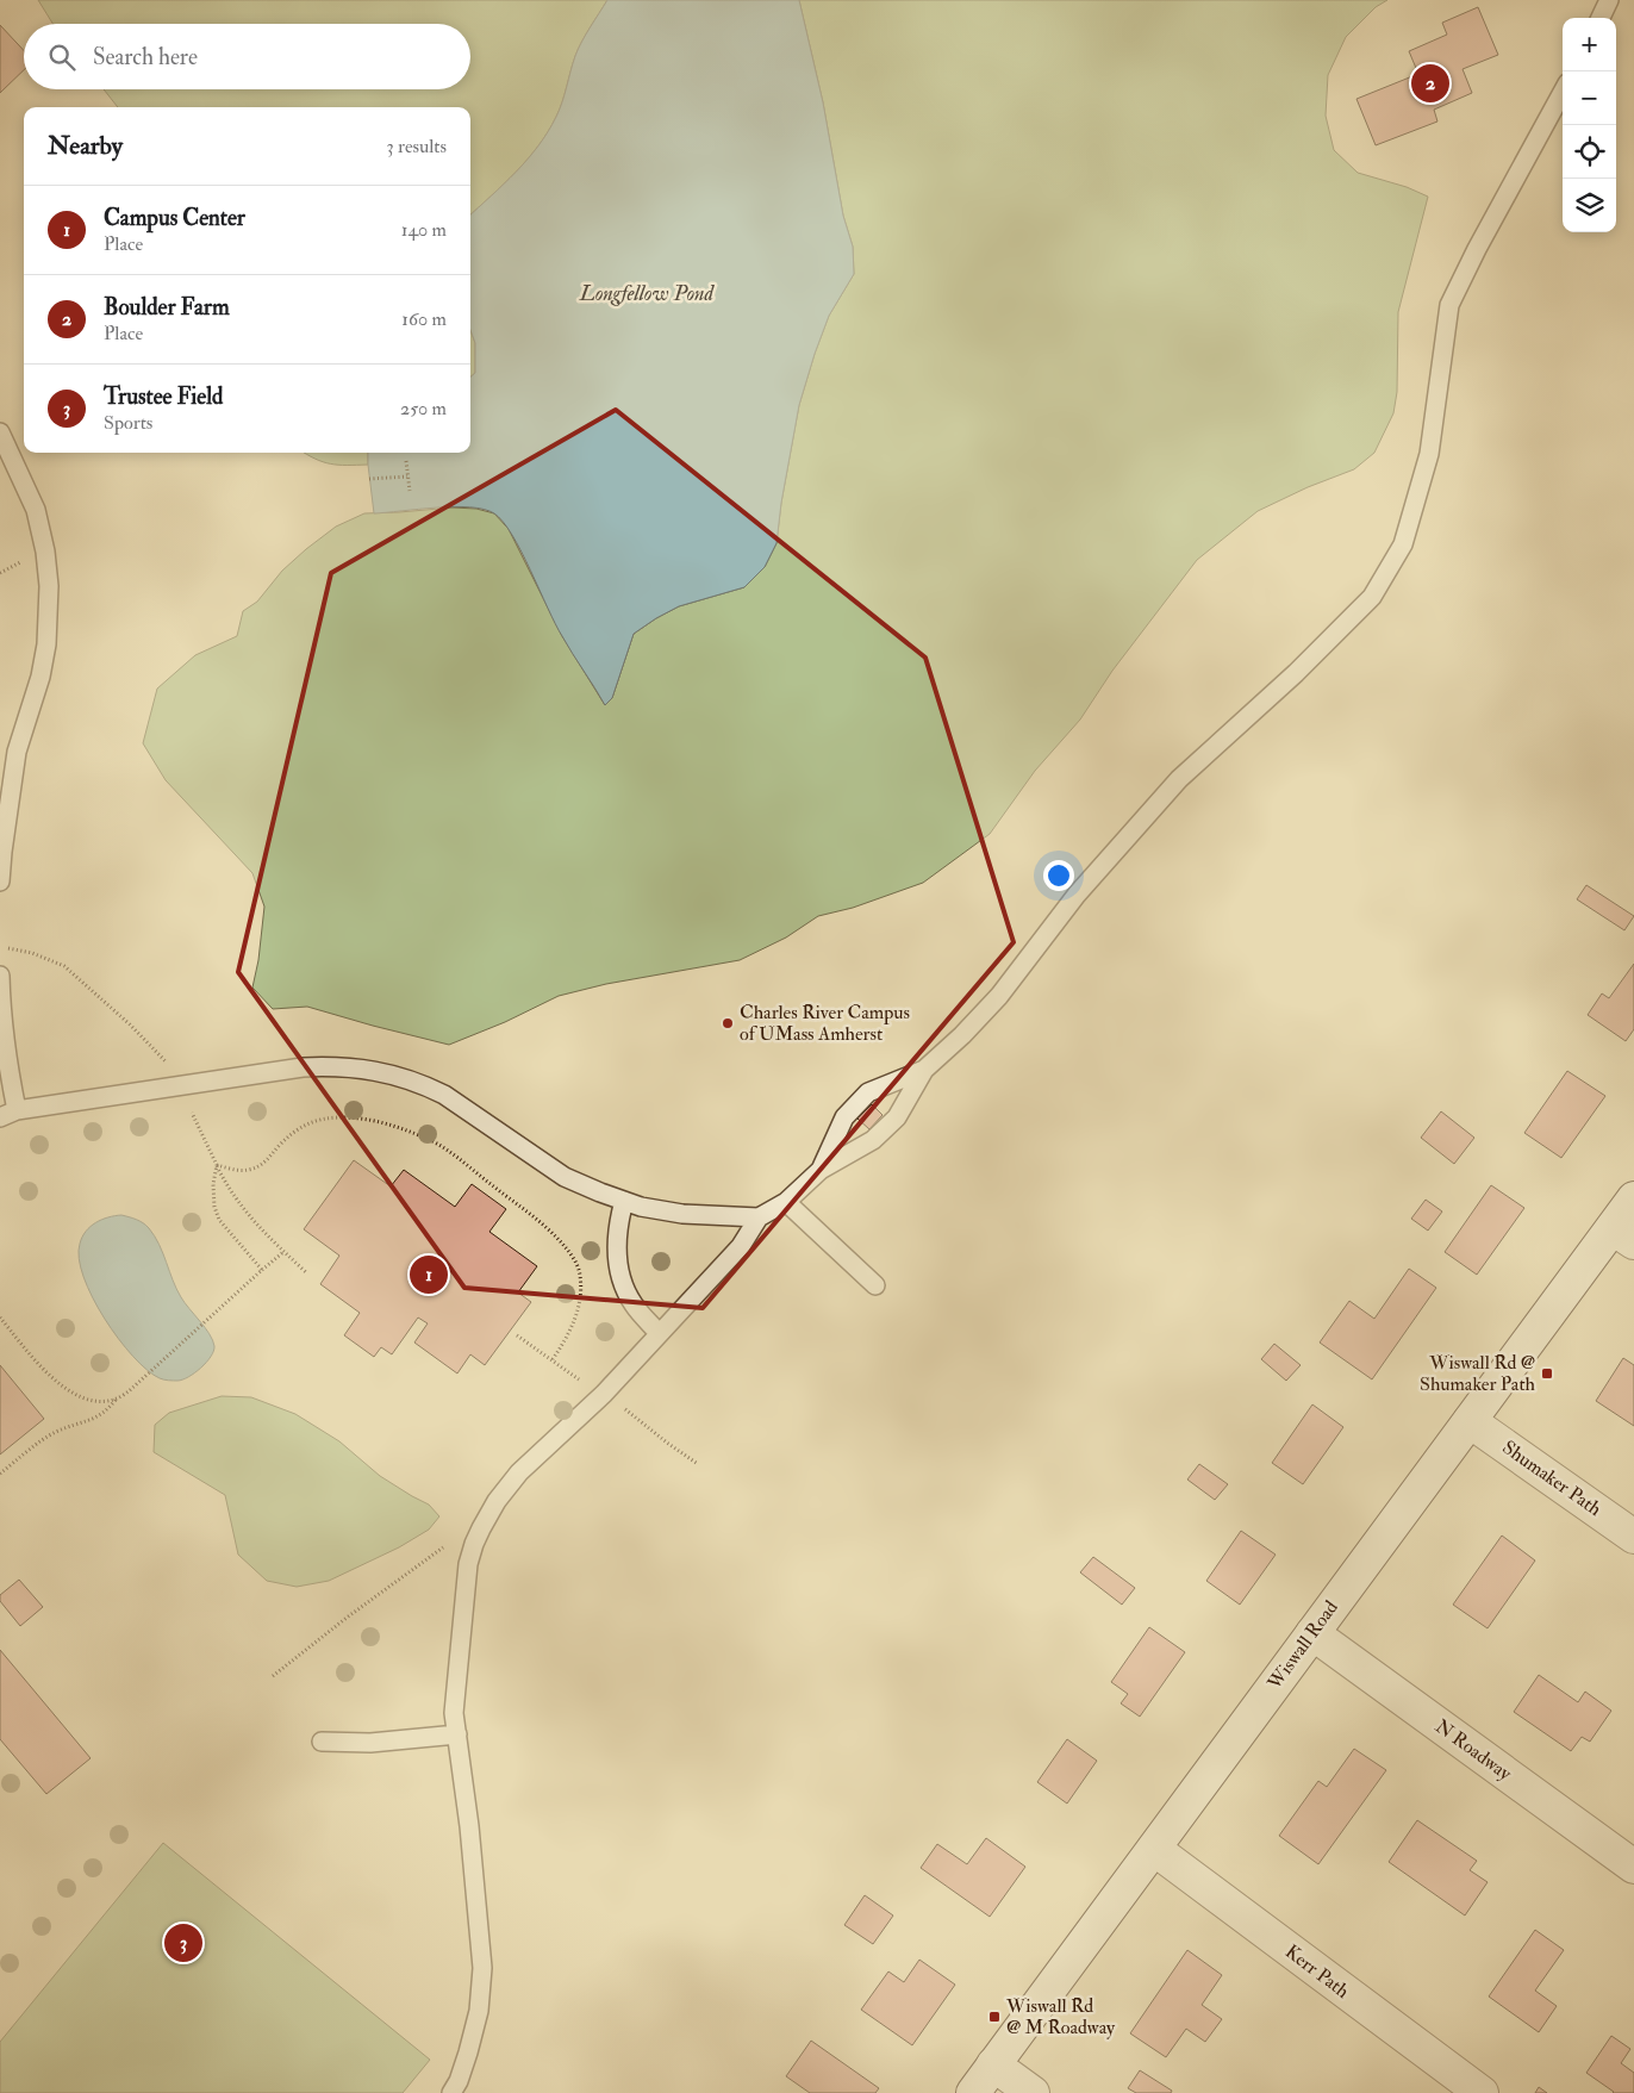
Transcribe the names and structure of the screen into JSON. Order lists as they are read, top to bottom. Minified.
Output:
{"streets":{"street":["Shumaker Path","Wiswall Road","N Roadway","Kerr Path"]},"crossings":[["Shumaker Path","Wiswall Road"],["Wiswall Road","N Roadway"],["Wiswall Road","Kerr Path"]],"water":["Longfellow Pond"],"places":{"other":["Charles River Campus of UMass Amherst"],"transit":["Wiswall Rd @ Shumaker Path","Wiswall Rd @ M Roadway"]},"page":{"map_buttons":["+","−"],"search":"Search here","pins":["2","1","3"],"heading":["Nearby","3 results"],"list":[{"mark":"1","name":"Campus Center","note":"Place","value":"140 m"},{"mark":"2","name":"Boulder Farm","note":"Place","value":"160 m"},{"mark":"3","name":"Trustee Field","note":"Sports","value":"250 m"}]}}
